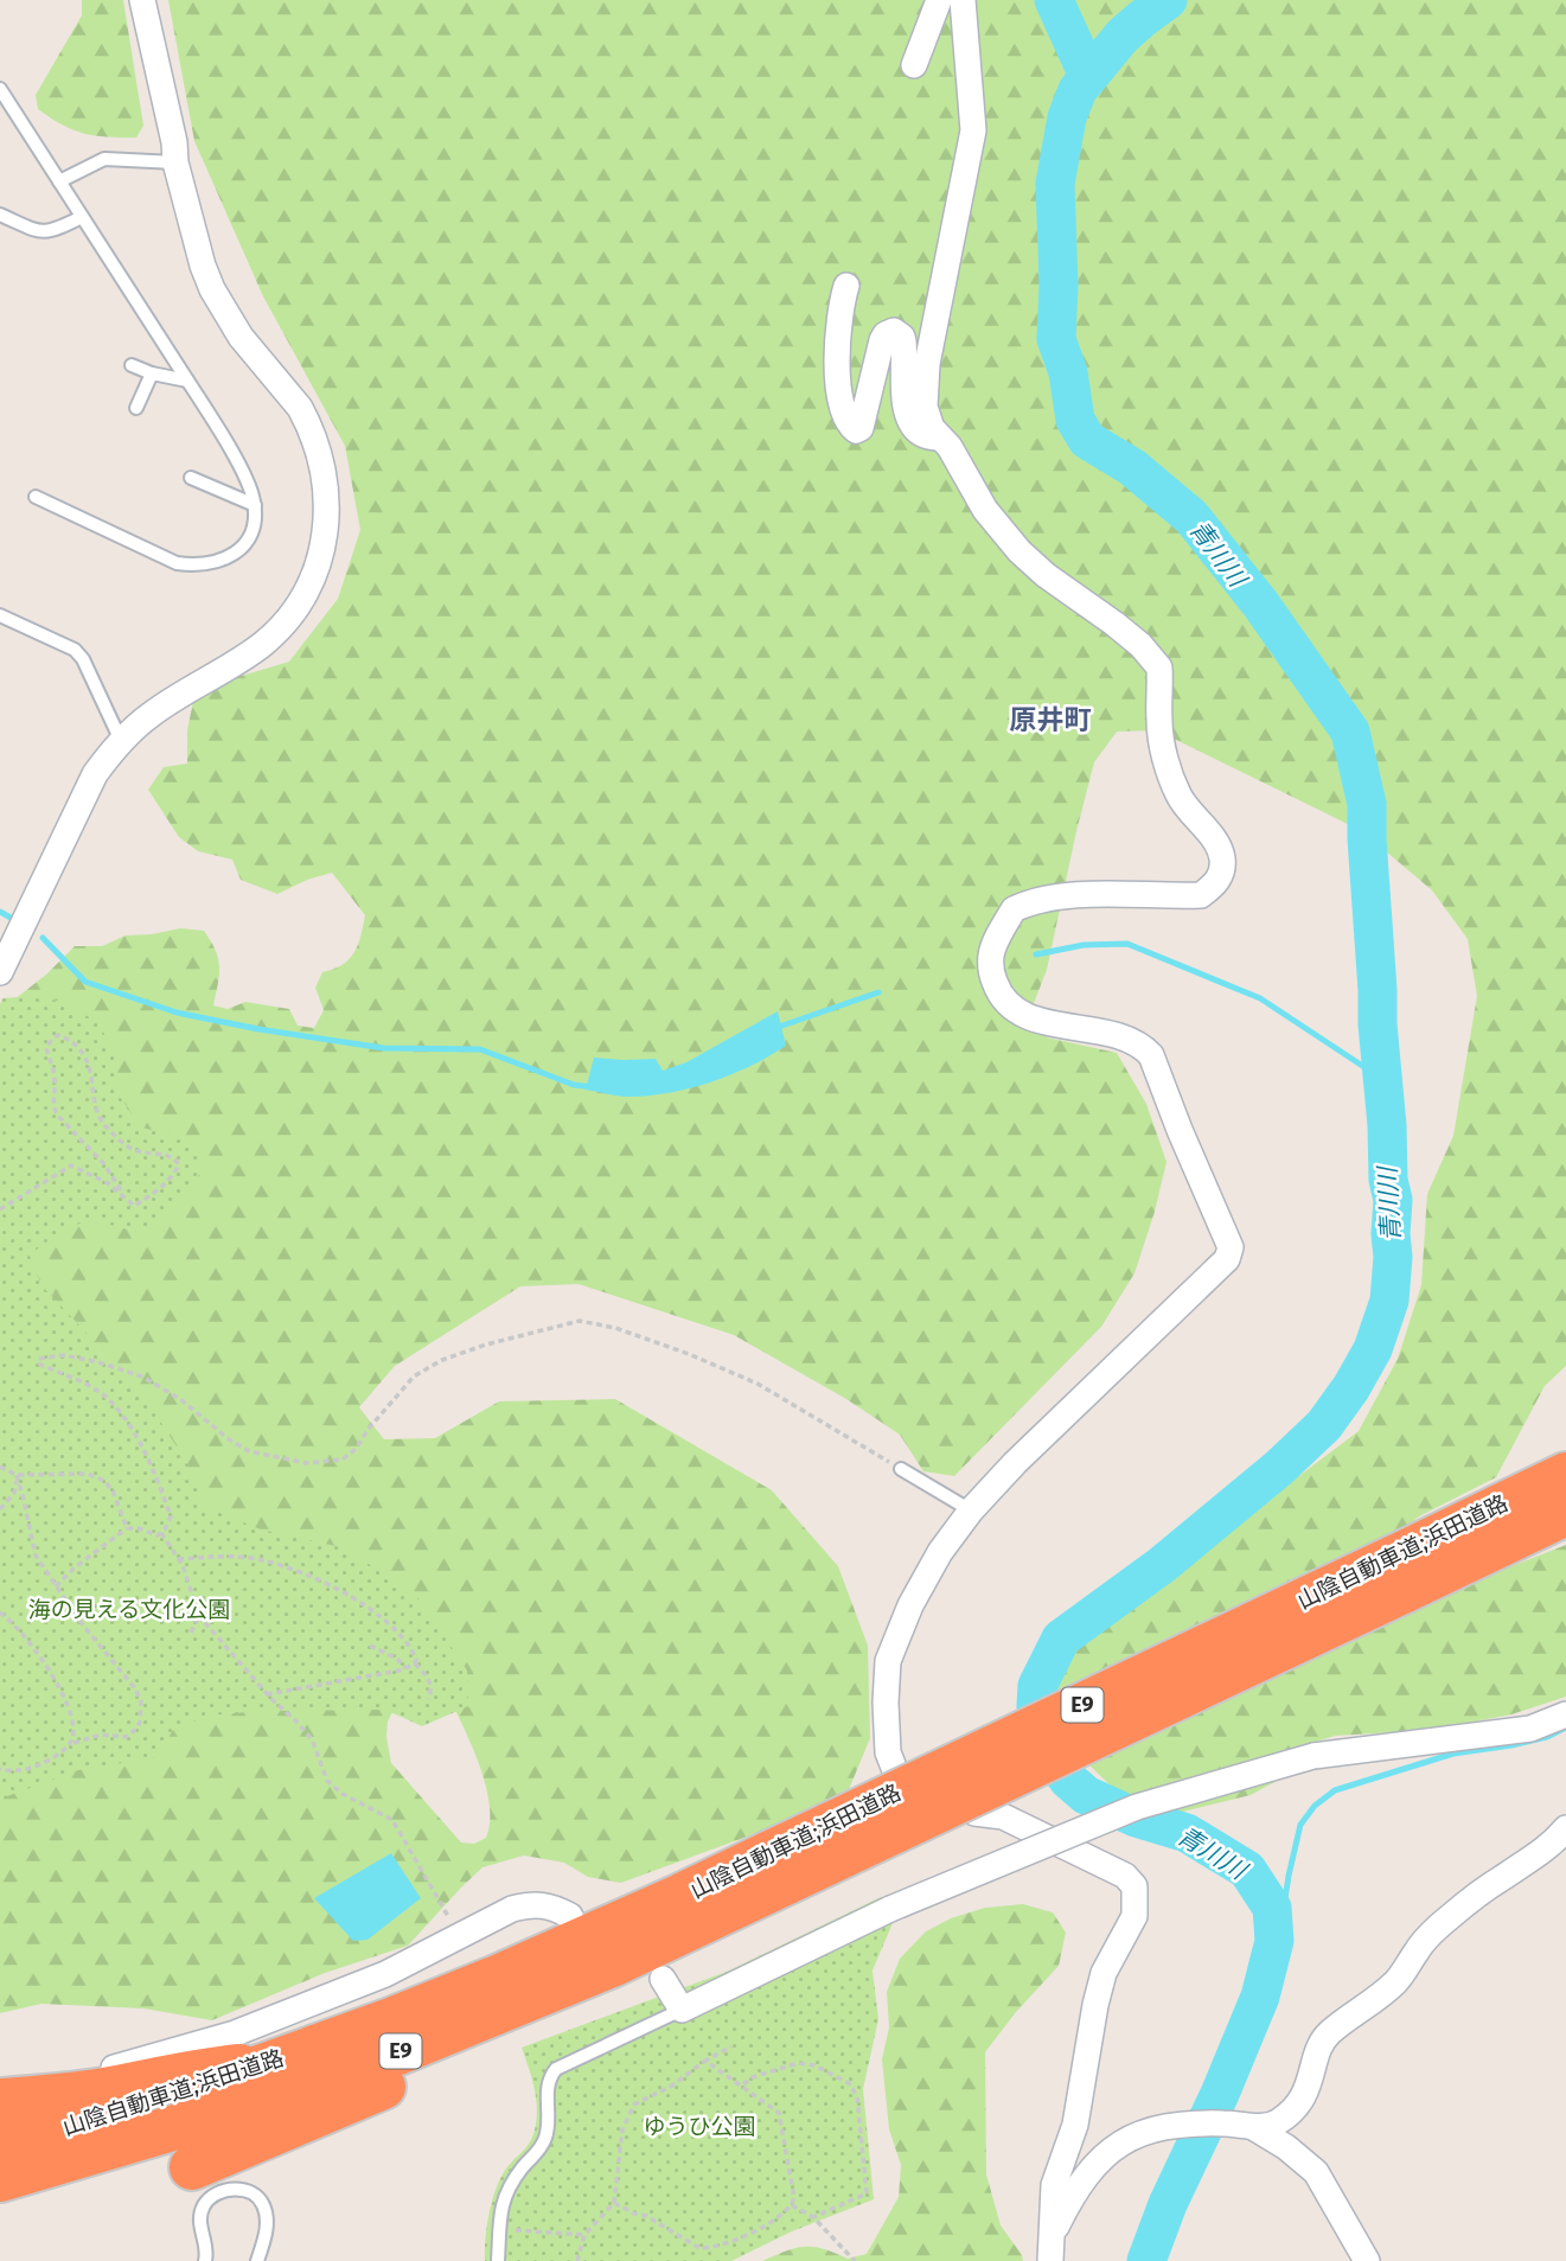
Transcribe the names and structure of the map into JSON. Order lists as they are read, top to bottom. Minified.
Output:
{"streets":{"highway":["山陰自動車道;浜田道路","E9"]},"districts":["原井町"],"water":["青川川"],"parks":["海の見える文化公園","ゆうひ公園"]}
